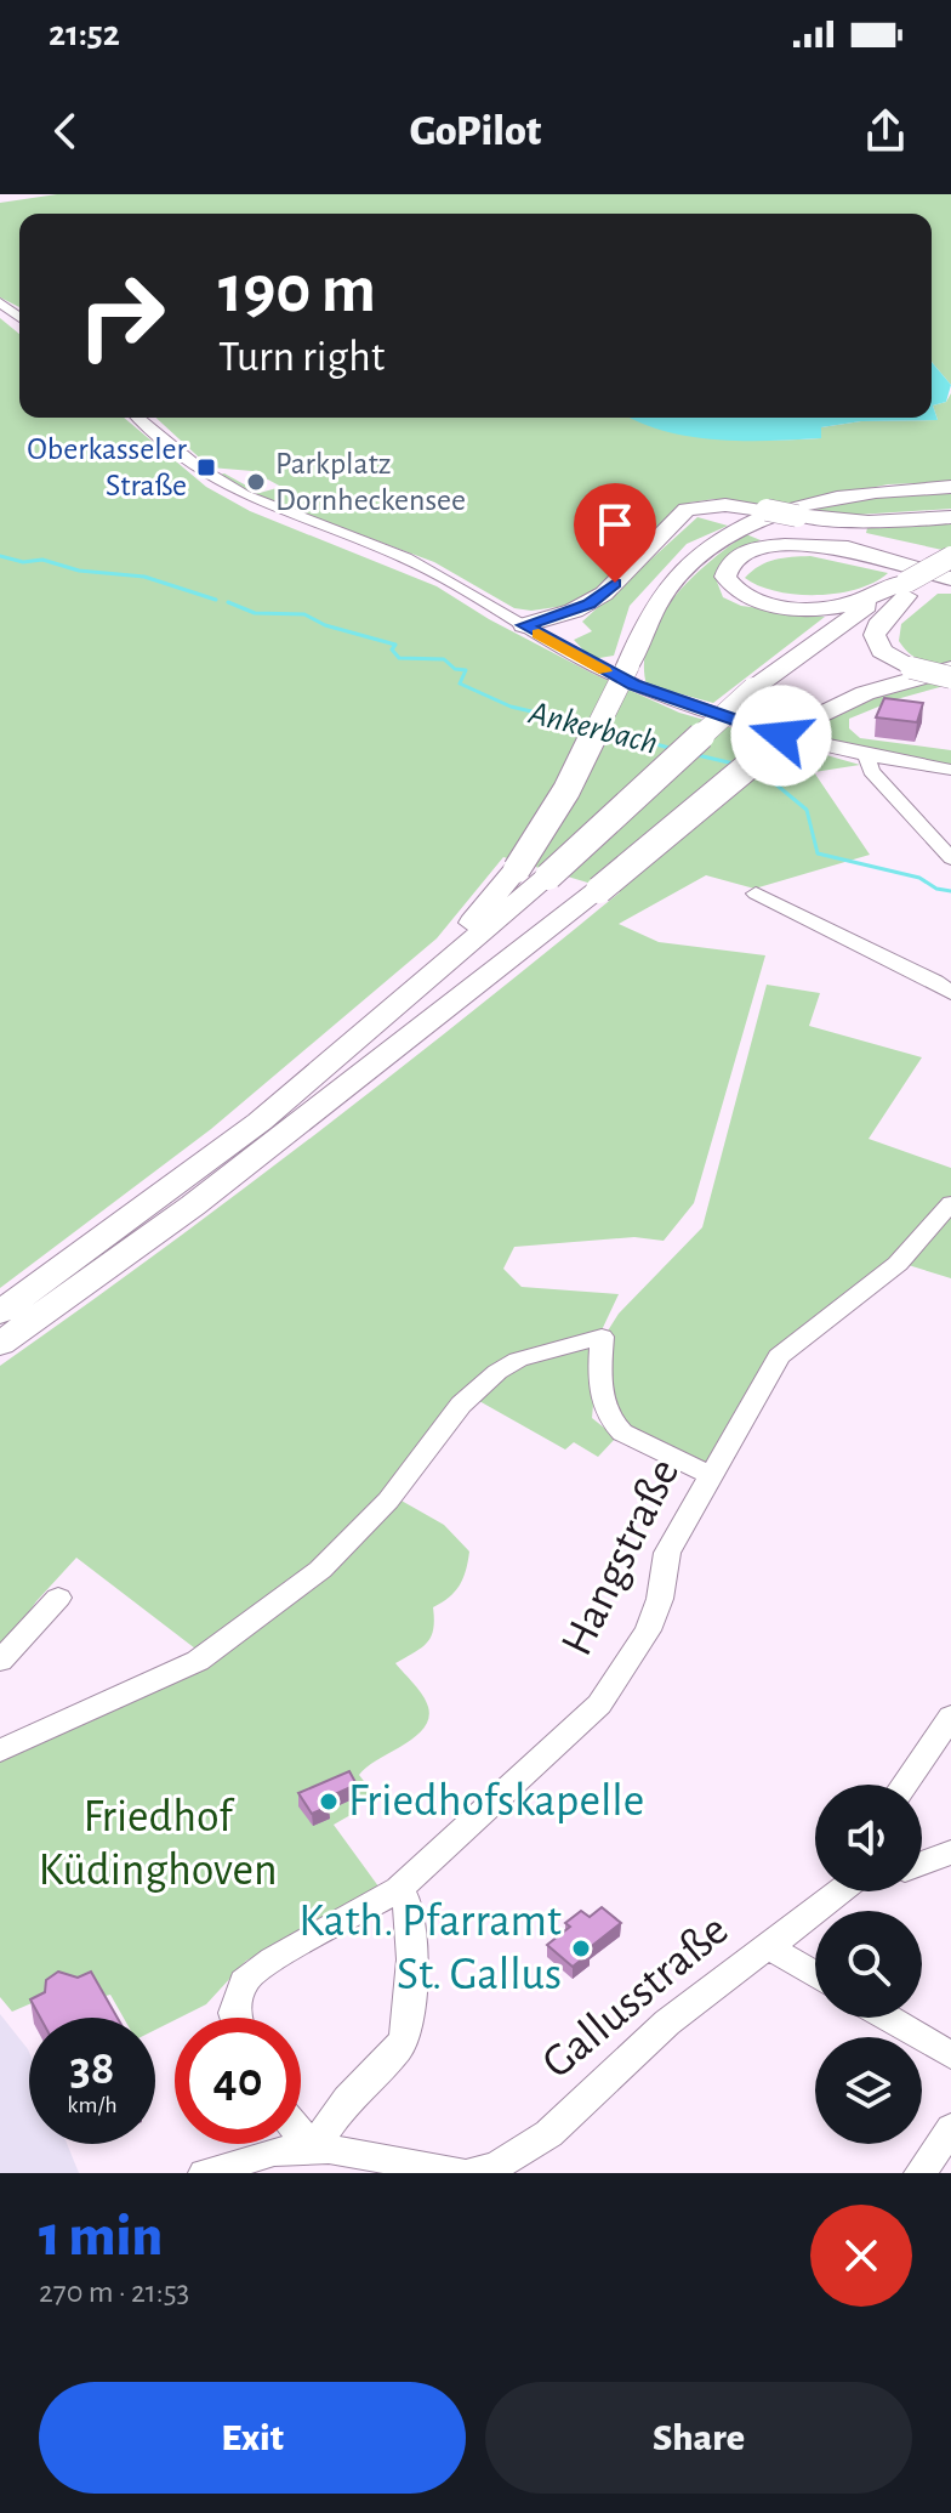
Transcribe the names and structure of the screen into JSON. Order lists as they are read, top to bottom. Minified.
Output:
{"streets":{"street":["Hangstraße","Gallusstraße"]},"water":["Ankerbach"],"parks":["Friedhof Küdinghoven"],"places":{"transit":["Oberkasseler Straße"],"other":["Parkplatz Dornheckensee","Friedhofskapelle","Kath. Pfarramt St. Gallus"]},"page":{"status":"21:52","header":"GoPilot","turn":["190 m","Turn right"],"speed":"38 km/h","limit":"40","heading":["1 min","270 m · 21:53"],"buttons":["Exit","Share"]}}
